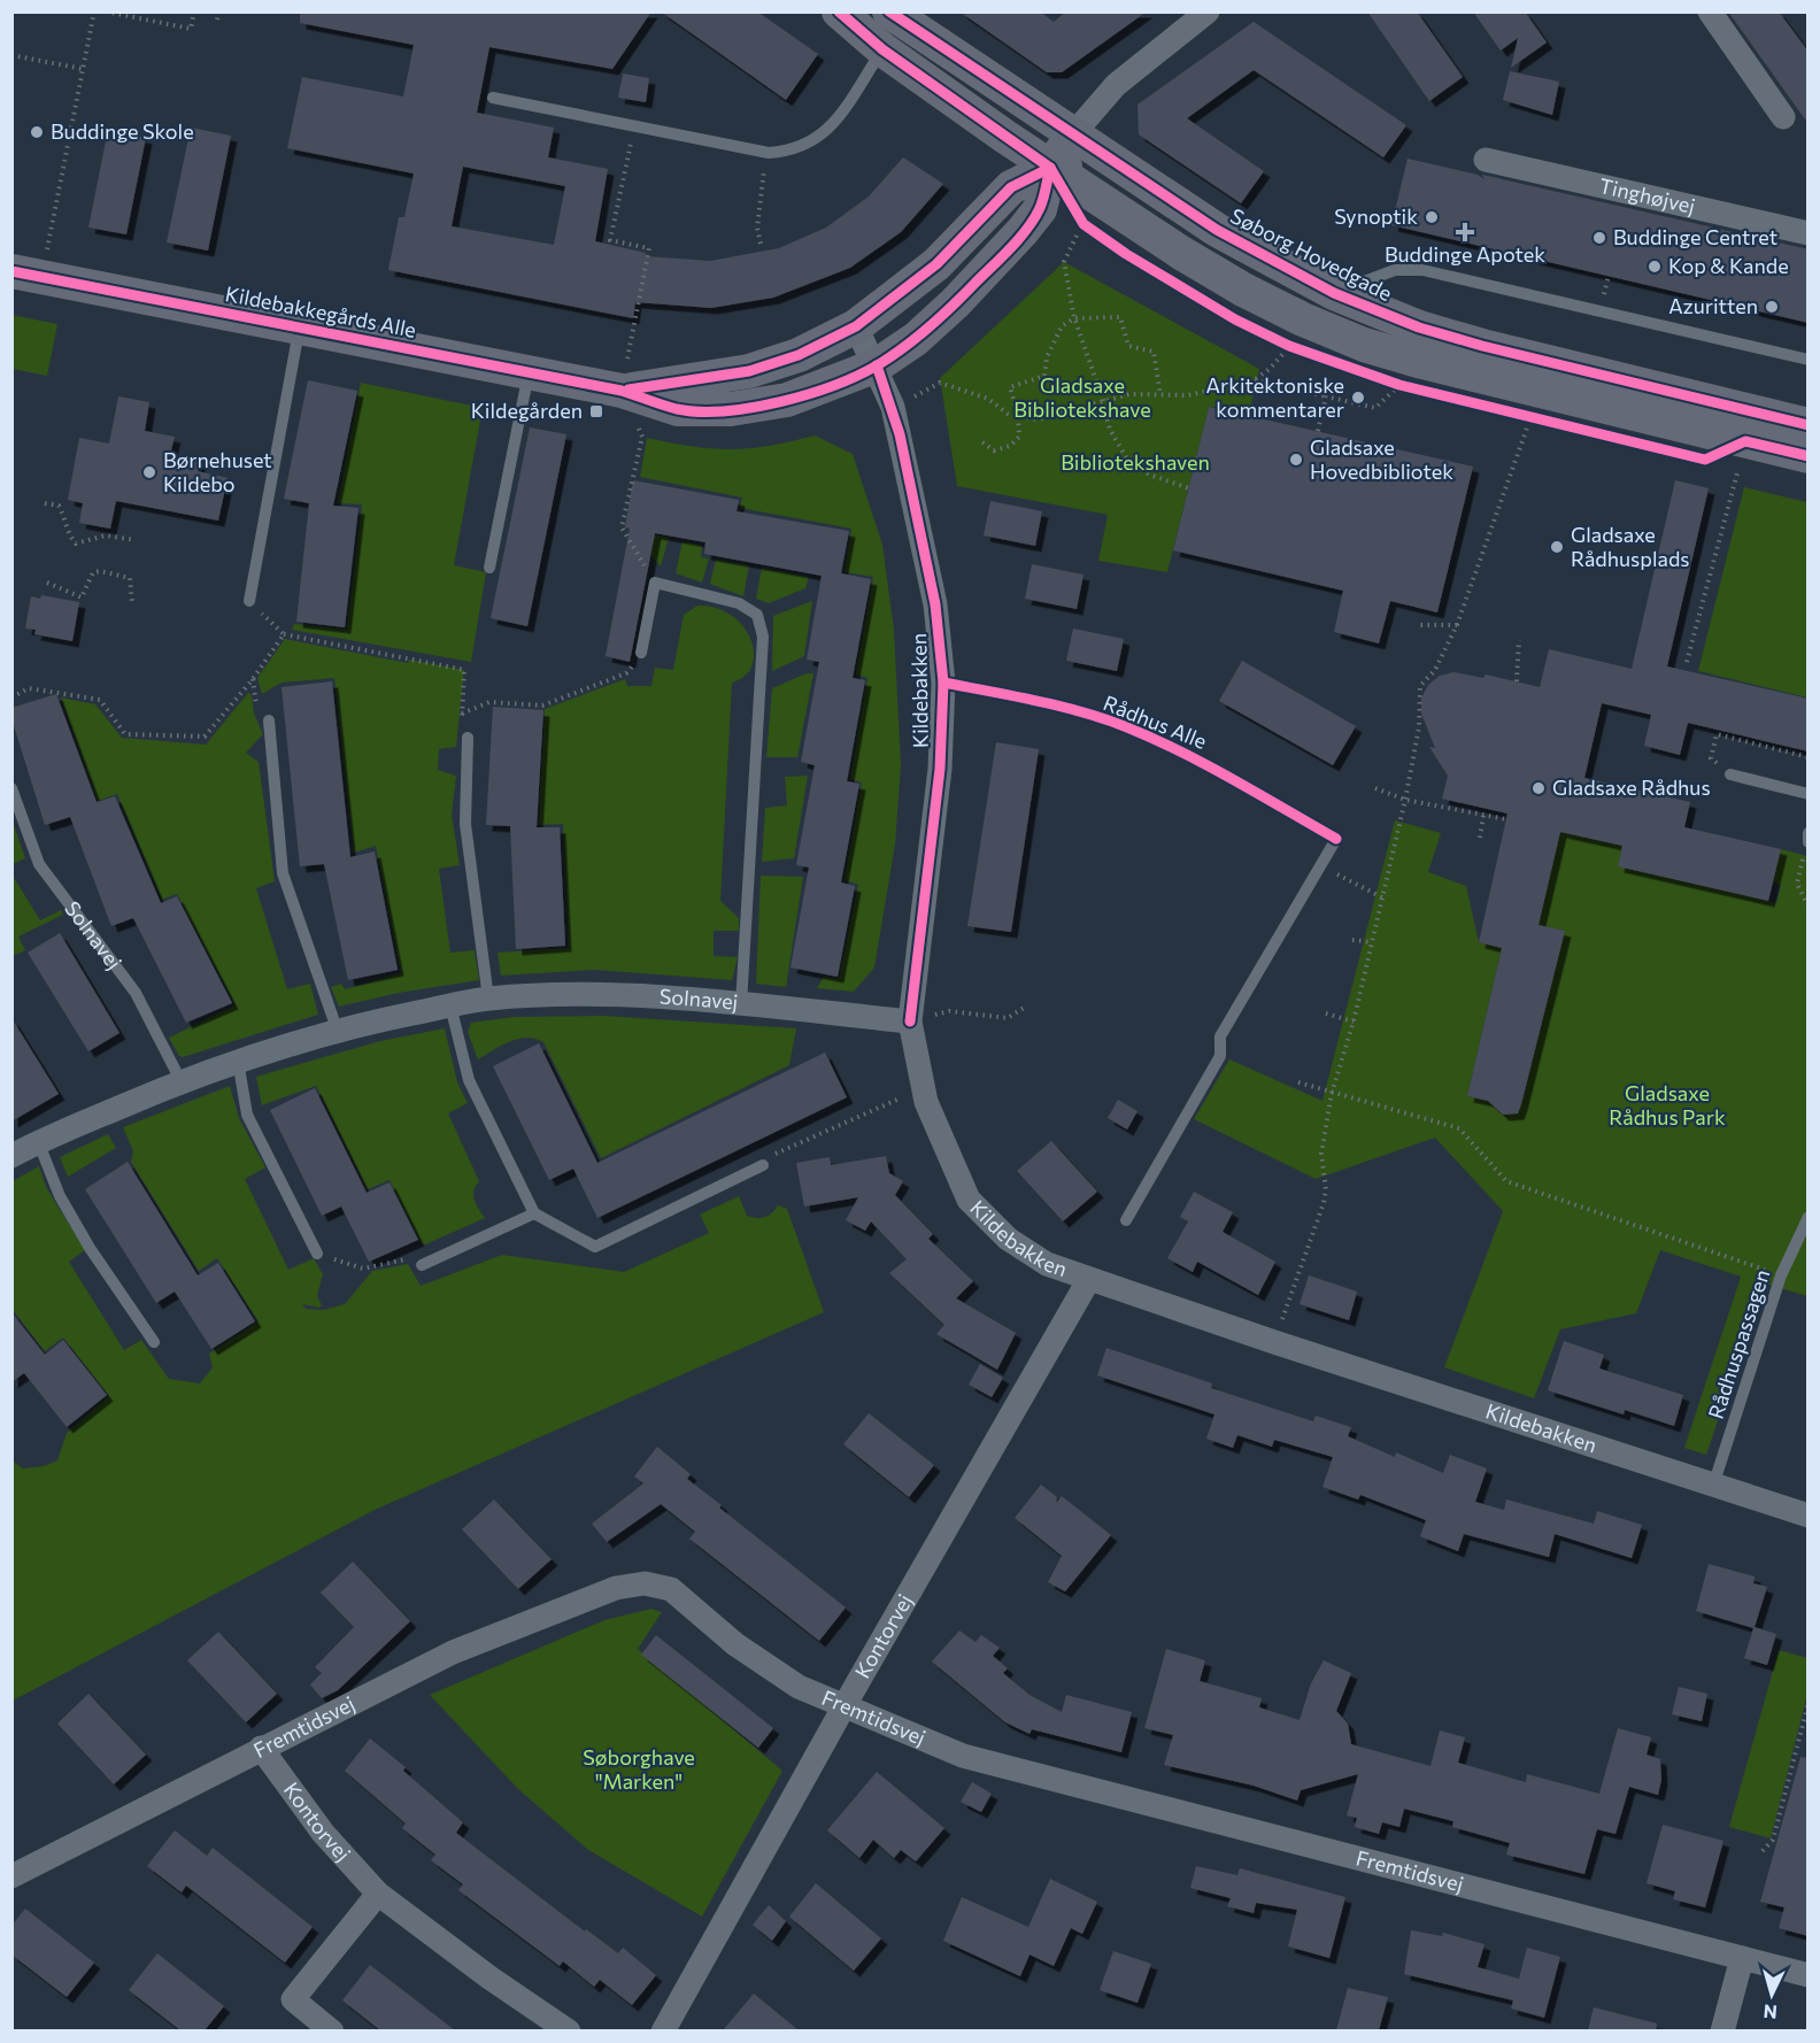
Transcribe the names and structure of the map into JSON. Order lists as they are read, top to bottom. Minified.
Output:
{"streets":{"street":["Tinghøjvej","Søborg Hovedgade","Kildebakkegårds Alle","Kildebakken","Solnavej","Kontorvej","Fremtidsvej"],"lane":["Rådhus Alle","Rådhuspassagen"]},"crossings":[["Søborg Hovedgade","Kildebakkegårds Alle"],["Kildebakkegårds Alle","Kildebakken"],["Kildebakken","Rådhus Alle"],["Kildebakken","Solnavej"],["Kildebakken","Rådhuspassagen"],["Kildebakken","Kontorvej"],["Kontorvej","Fremtidsvej"]],"parks":["Gladsaxe Bibliotekshave","Bibliotekshaven","Gladsaxe Rådhus Park","Søborghave \"Marken\""],"places":{"other":["Buddinge Skole","Synoptik","Buddinge Centret","Kop & Kande","Azuritten","Arkitektoniske kommentarer","Gladsaxe Hovedbibliotek","Børnehuset Kildebo","Gladsaxe Rådhusplads","Gladsaxe Rådhus"],"health":["Buddinge Apotek"],"transit":["Kildegården"]},"north":"bottom"}
